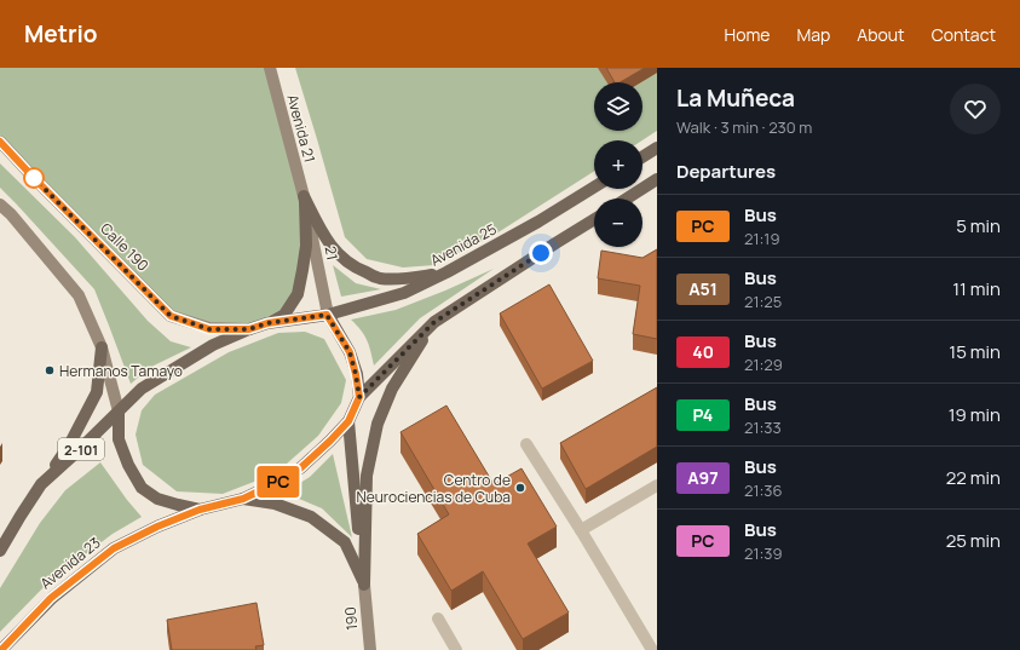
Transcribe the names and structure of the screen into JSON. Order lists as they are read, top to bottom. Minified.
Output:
{"streets":{"main road":["Avenida 21","Avenida 25","Calle 190","21","2-101","Avenida 23","190"]},"crossings":[["Avenida 21","21"],["Avenida 25","21"]],"places":["Hermanos Tamayo","Centro de Neurociencias de Cuba"],"lines":["bus line PC"],"page":{"header":"Metrio","nav":["Home","Map","About","Contact"],"on_map":"PC","heading":[["La Muñeca","Walk · 3 min · 230 m"],"Departures"],"map_buttons":["+","−"],"list":[{"mark":"PC","name":"Bus","note":"21:19","value":"5 min"},{"mark":"A51","name":"Bus","note":"21:25","value":"11 min"},{"mark":"40","name":"Bus","note":"21:29","value":"15 min"},{"mark":"P4","name":"Bus","note":"21:33","value":"19 min"},{"mark":"A97","name":"Bus","note":"21:36","value":"22 min"},{"mark":"PC","name":"Bus","note":"21:39","value":"25 min"}]}}
